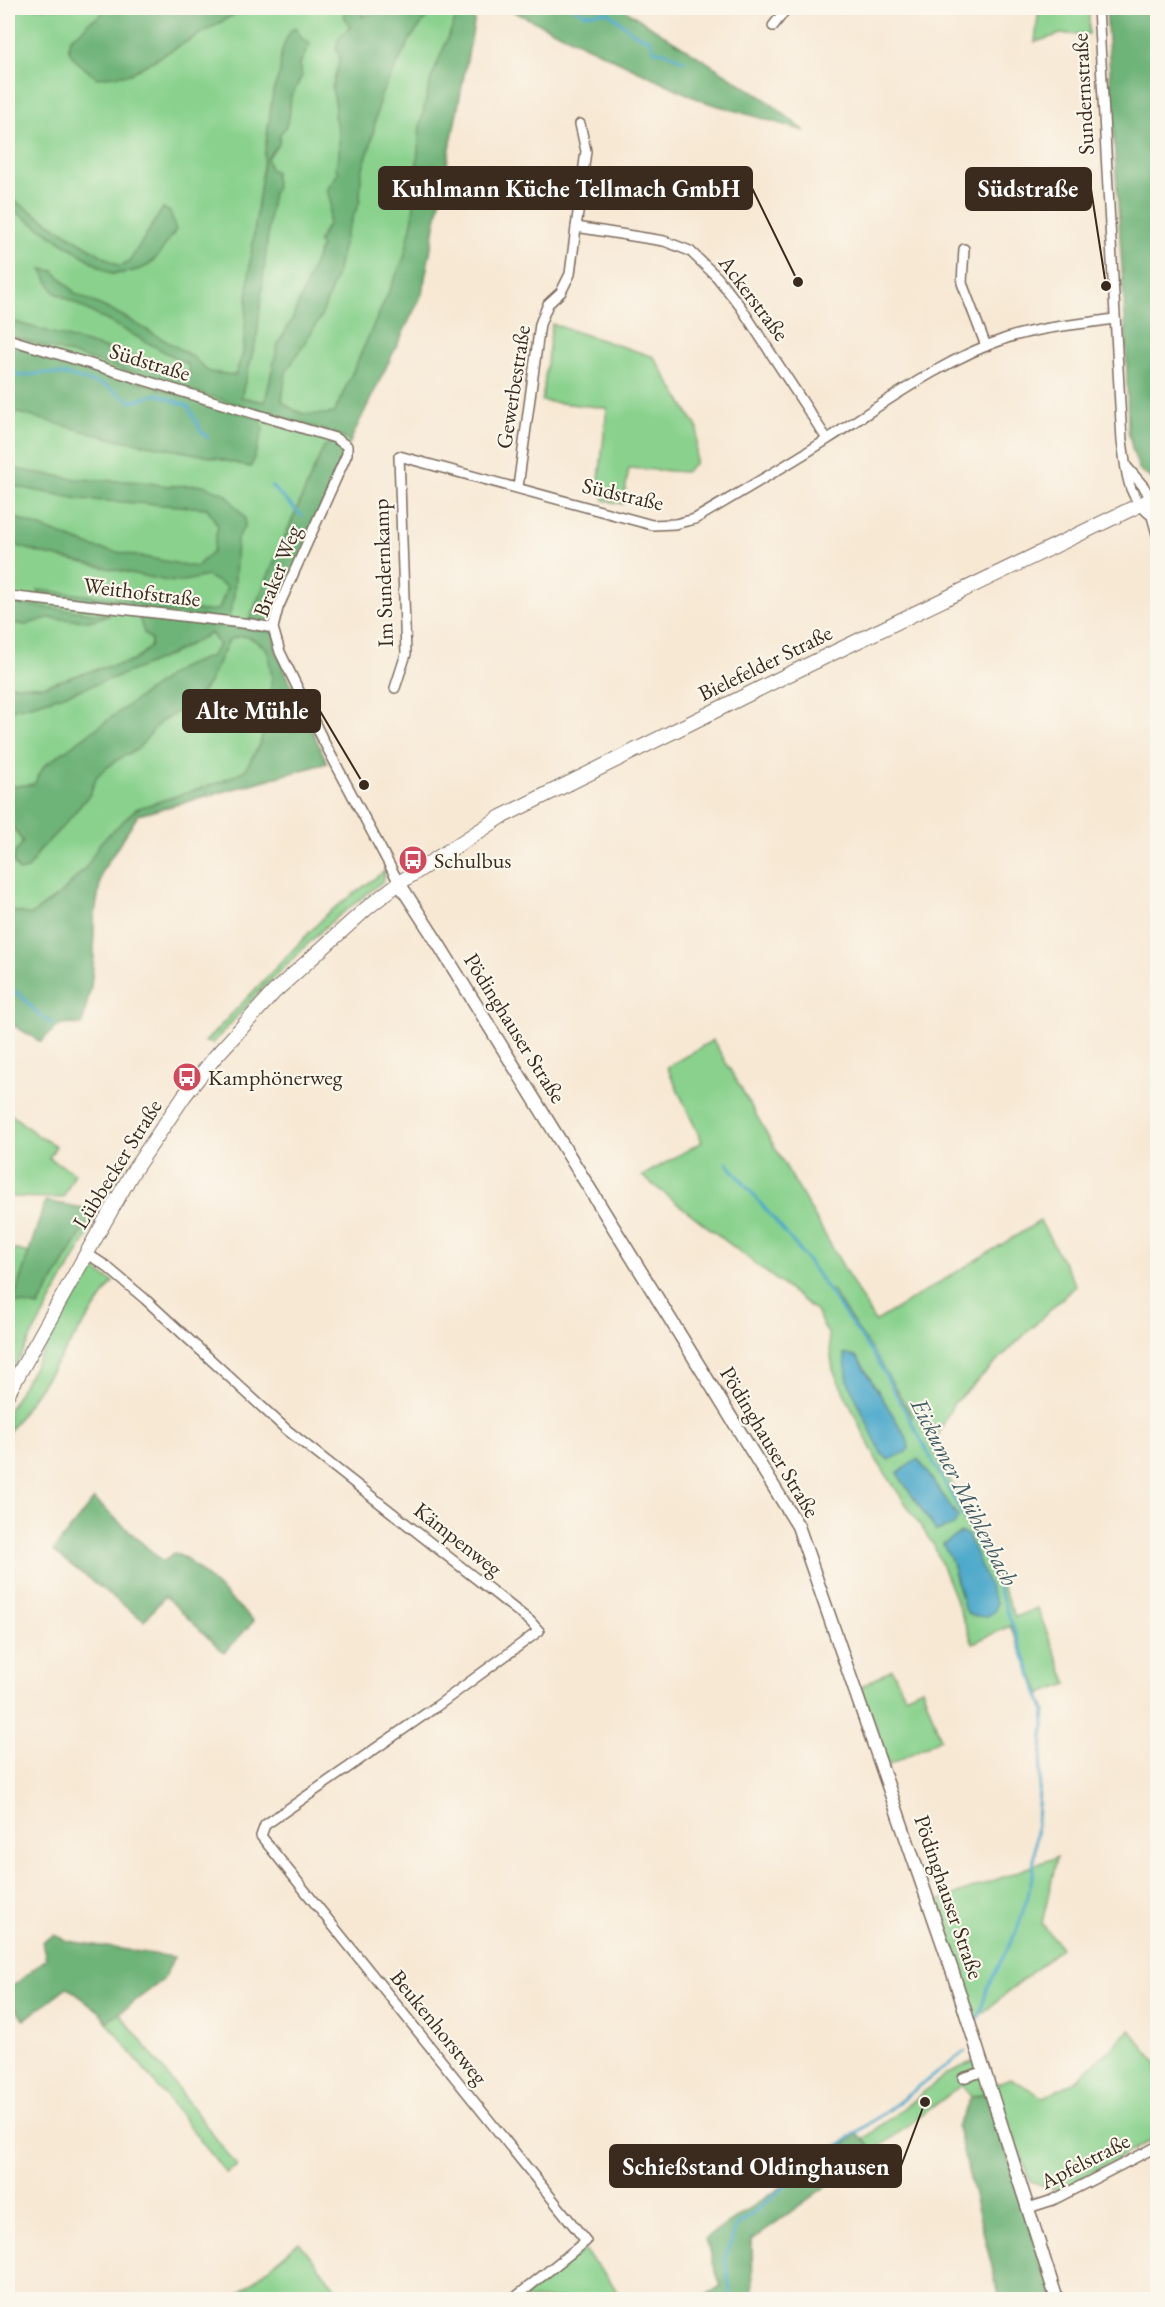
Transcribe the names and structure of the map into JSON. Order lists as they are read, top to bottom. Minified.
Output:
{"streets":{"main road":["Bielefelder Straße","Lübbecker Straße"],"street":["Sundernstraße","Ackerstraße","Südstraße","Gewerbestraße","Braker Weg","Im Sundernkamp","Weithofstraße","Pödinghauser Straße","Kämpenweg","Beukenhorstweg","Apfelstraße"]},"crossings":[["Sundernstraße","Südstraße"],["Sundernstraße","Bielefelder Straße"],["Ackerstraße","Südstraße"],["Ackerstraße","Gewerbestraße"],["Südstraße","Gewerbestraße"],["Südstraße","Braker Weg"],["Südstraße","Im Sundernkamp"],["Braker Weg","Weithofstraße"],["Braker Weg","Pödinghauser Straße"],["Bielefelder Straße","Pödinghauser Straße"],["Bielefelder Straße","Lübbecker Straße"],["Pödinghauser Straße","Lübbecker Straße"],["Pödinghauser Straße","Apfelstraße"],["Lübbecker Straße","Kämpenweg"],["Kämpenweg","Beukenhorstweg"]],"water":["Eickumer Mühlenbach"],"places":{"other":["Kuhlmann Küche Tellmach GmbH","Südstraße","Alte Mühle","Schießstand Oldinghausen"],"bus stop":["Schulbus","Kamphönerweg"]}}
